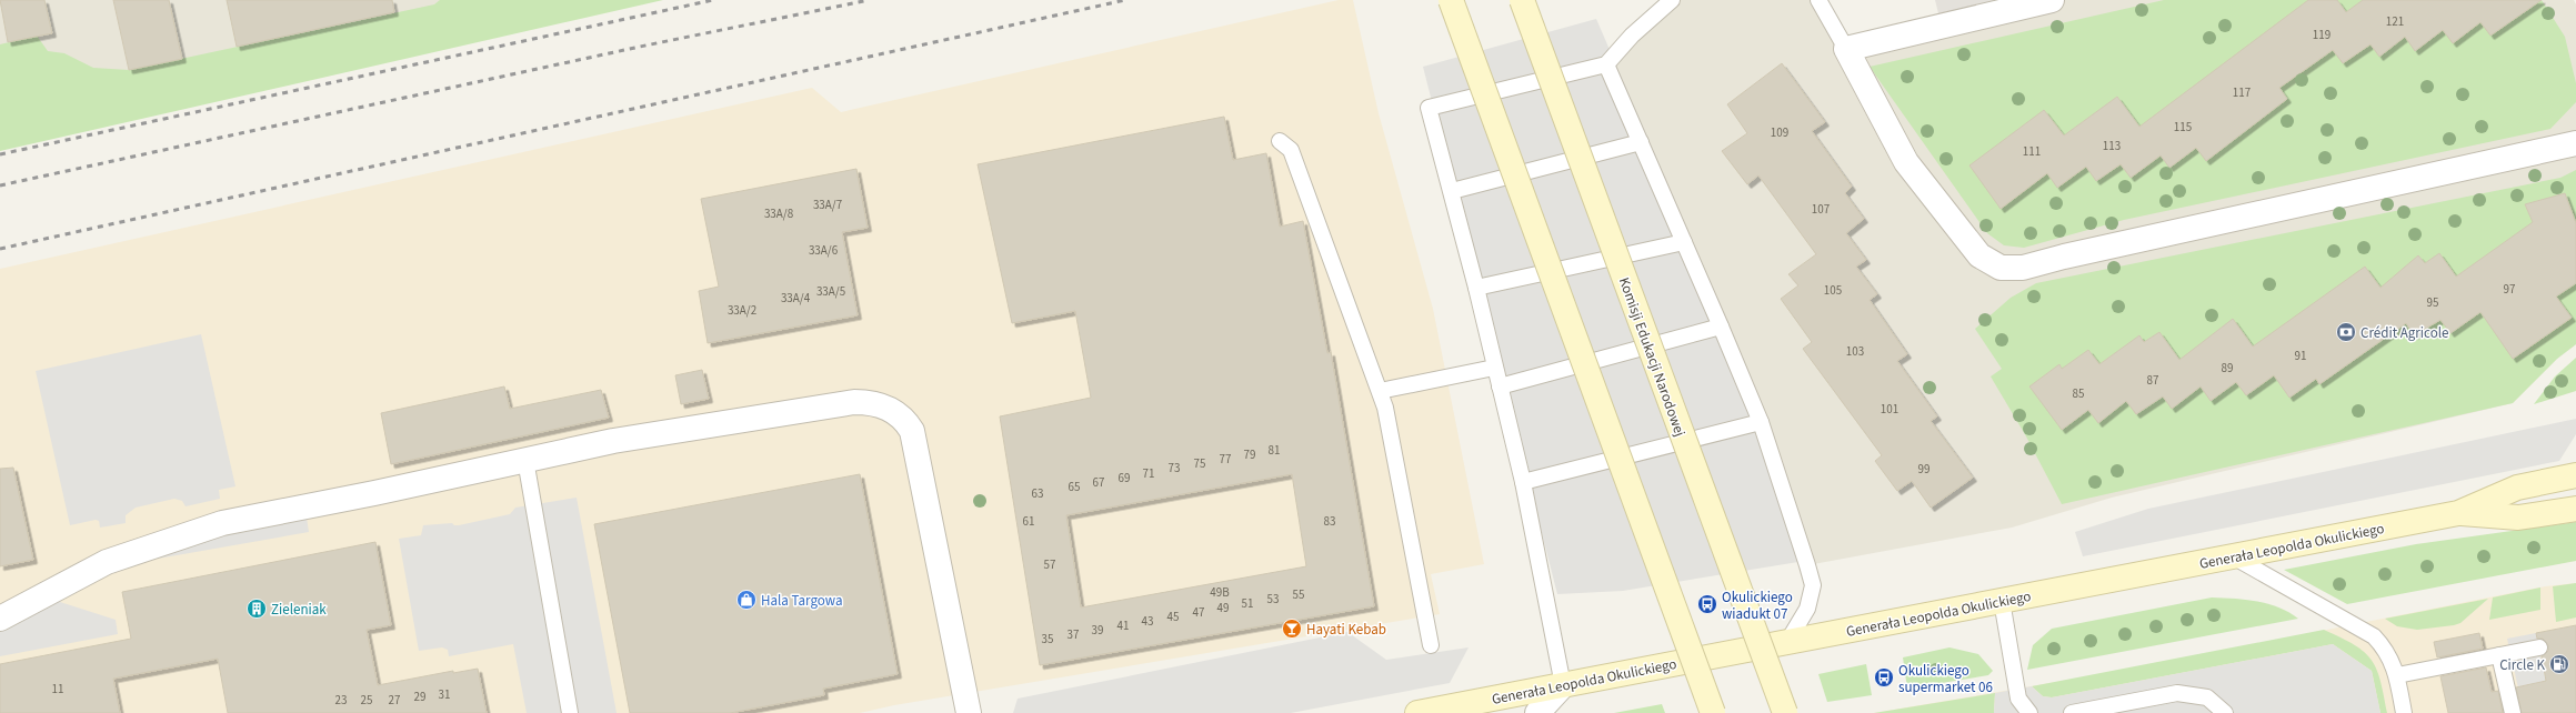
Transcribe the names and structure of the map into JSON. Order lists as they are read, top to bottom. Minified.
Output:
{"streets":{"main road":["Komisji Edukacji Narodowej","Generała Leopolda Okulickiego"]},"places":{"bank":["Crédit Agricole"],"shop":["Hala Targowa"],"bus stop":["Okulickiego wiadukt 07","Okulickiego supermarket 06"],"building":["Zieleniak"],"bar":["Hayati Kebab"],"fuel station":["Circle K"]},"house_numbers":["121","119","117","115","109","113","111","33A/7","107","33A/8","33A/6","97","105","33A/5","33A/4","95","33A/2","103","91","89","87","85","101","81","79","77","75","73","99","71","69","67","65","63","61","83","57","49B","55","53","51","49","47","45","43","41","39","37","35","11","31","29","23","25","27"]}
